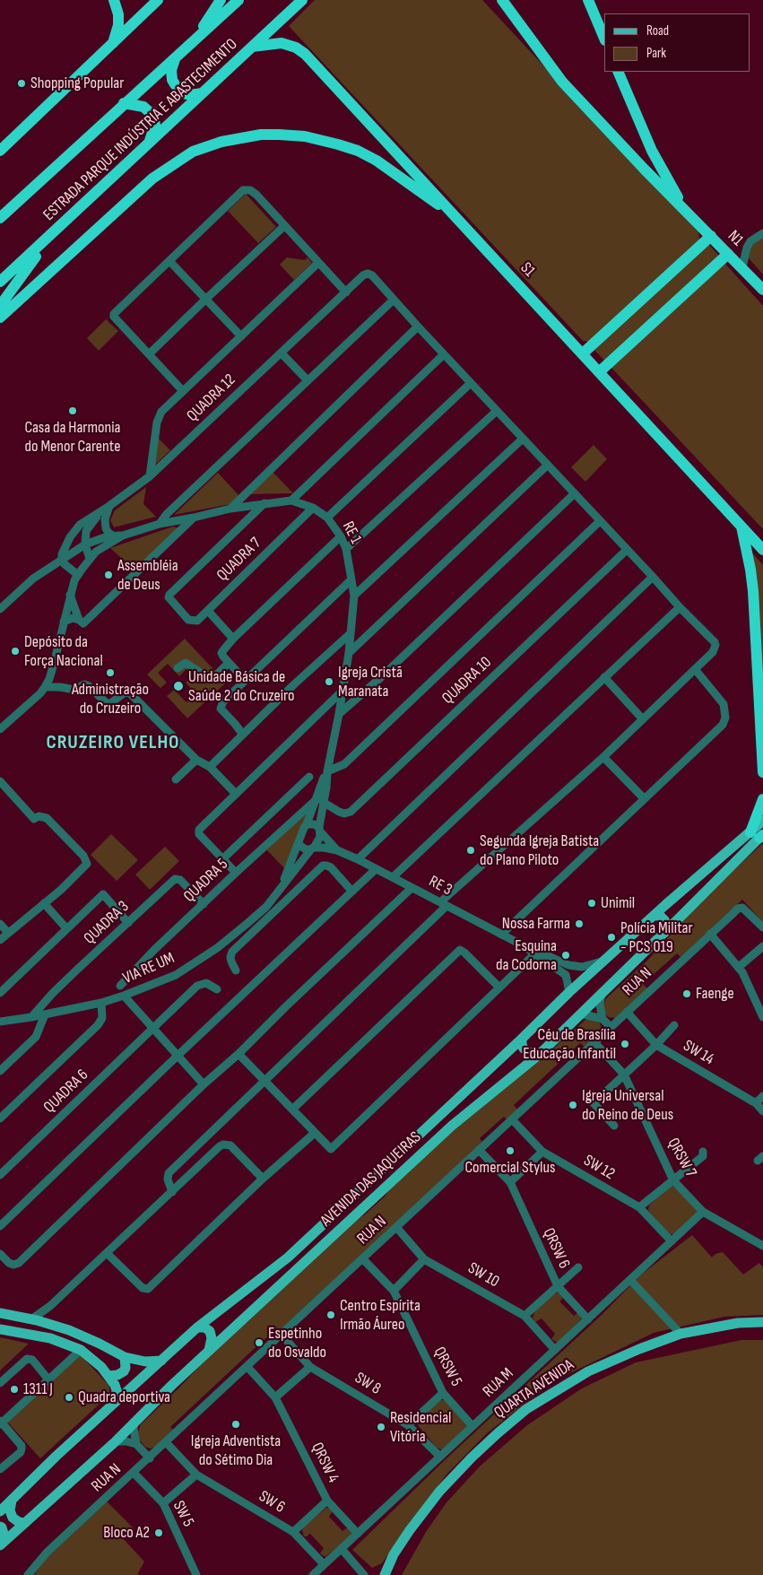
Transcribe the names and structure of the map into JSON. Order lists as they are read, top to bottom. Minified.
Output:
{"streets":{"highway":["ESTRADA PARQUE INDÚSTRIA E ABASTECIMENTO","N1","S1"],"main road":["AVENIDA DAS JAQUEIRAS","QUARTA AVENIDA"],"street":["QUADRA 12","RE 1","QUADRA 7","QUADRA 10","QUADRA 5","RE 3","QUADRA 3","VIA RE UM","RUA N","SW 14","QUADRA 6","QRSW 7","SW 12","QRSW 6","SW 10","QRSW 5","RUA M","SW 8","QRSW 4","SW 6","SW 5"]},"crossings":[["ESTRADA PARQUE INDÚSTRIA E ABASTECIMENTO","S1"],["RE 1","QUADRA 7"],["RE 1","QUADRA 10"],["RE 1","QUADRA 5"],["RE 1","RE 3"],["RE 1","VIA RE UM"],["QUADRA 10","QUADRA 5"],["QUADRA 5","QUADRA 3"],["RE 3","VIA RE UM"],["RE 3","AVENIDA DAS JAQUEIRAS"],["QUADRA 3","VIA RE UM"],["VIA RE UM","QUADRA 6"],["RUA N","SW 14"],["RUA N","QRSW 7"],["RUA N","SW 12"],["RUA N","QRSW 6"],["RUA N","SW 10"],["RUA N","QRSW 5"],["RUA N","SW 8"],["RUA N","QRSW 4"],["RUA N","SW 6"],["RUA N","SW 5"],["QRSW 7","RUA M"],["SW 12","RUA M"],["QRSW 6","RUA M"],["SW 10","RUA M"],["QRSW 5","RUA M"],["RUA M","SW 8"],["RUA M","QRSW 4"],["RUA M","SW 6"]],"districts":["CRUZEIRO VELHO"],"places":["Shopping Popular","Casa da Harmonia do Menor Carente","Assembléia de Deus","Depósito da Força Nacional","Administração do Cruzeiro","Igreja Cristã Maranata","Unidade Básica de Saúde 2 do Cruzeiro","Segunda Igreja Batista do Plano Piloto","Unimil","Nossa Farma","Polícia Militar - PCS 019","Esquina da Codorna","Faenge","Céu de Brasília Educação Infantil","Igreja Universal do Reino de Deus","Comercial Stylus","Centro Espírita Irmão Áureo","Espetinho do Osvaldo","1311 J","Quadra deportiva","Igreja Adventista do Sétimo Dia","Residencial Vitória","Bloco A2"],"legend":["Road","Park"]}
